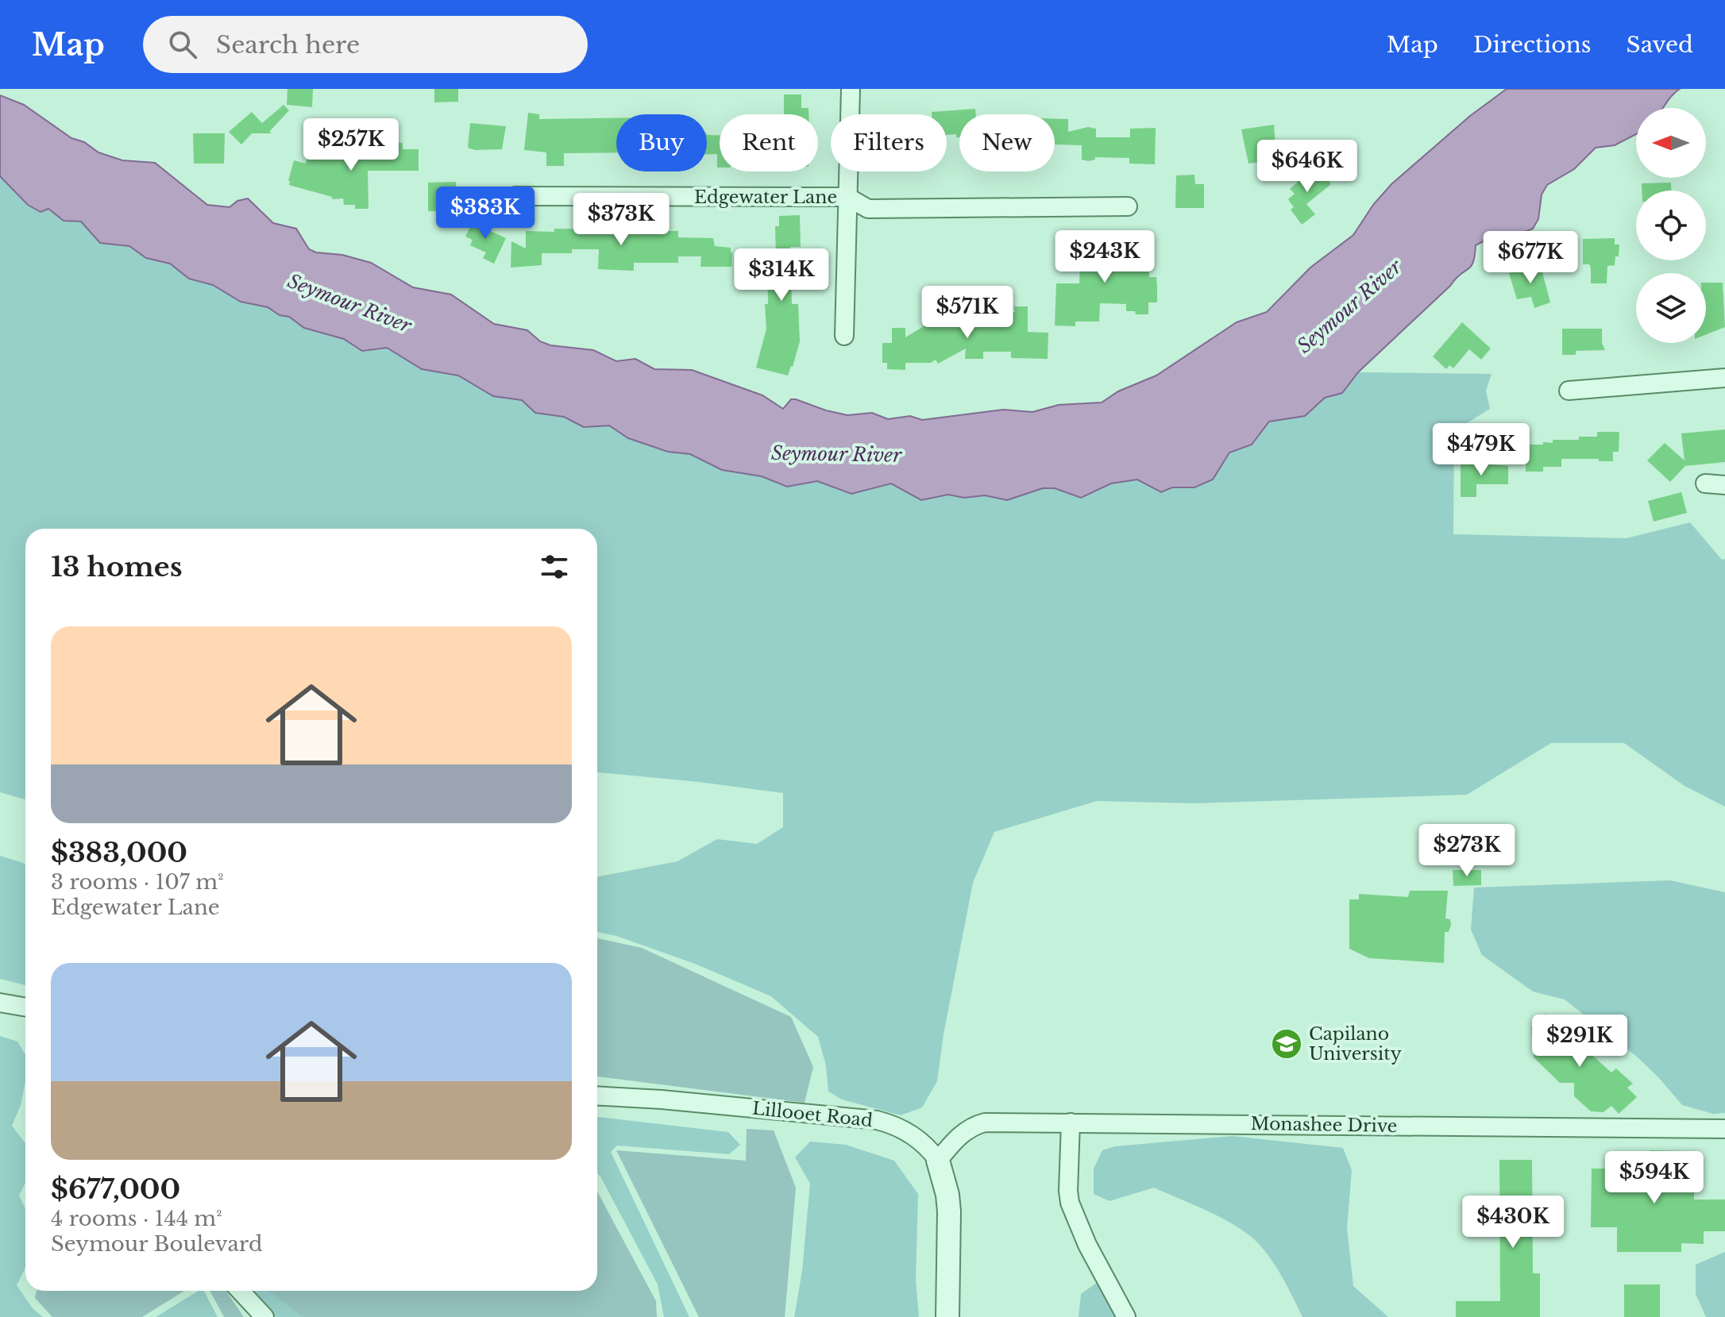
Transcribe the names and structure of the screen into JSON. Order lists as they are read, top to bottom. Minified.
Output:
{"streets":{"street":["Edgewater Lane","Lillooet Road","Monashee Drive"]},"crossings":[["Lillooet Road","Monashee Drive"]],"water":["Seymour River"],"places":{"school or university":["Capilano University"]},"north":"left","page":{"header":"Map","search":"Search here","nav":["Map","Directions","Saved"],"chip":["Buy","Rent","Filters","New"],"price":["$257K","$646K","$383K","$373K","$243K","$677K","$314K","$571K","$479K","$273K","$291K","$594K","$430K"],"heading":"13 homes","list":[{"name":"$383,000","note":"3 rooms · 107 m² · Edgewater Lane"},{"name":"$677,000","note":"4 rooms · 144 m² · Seymour Boulevard"}]}}
